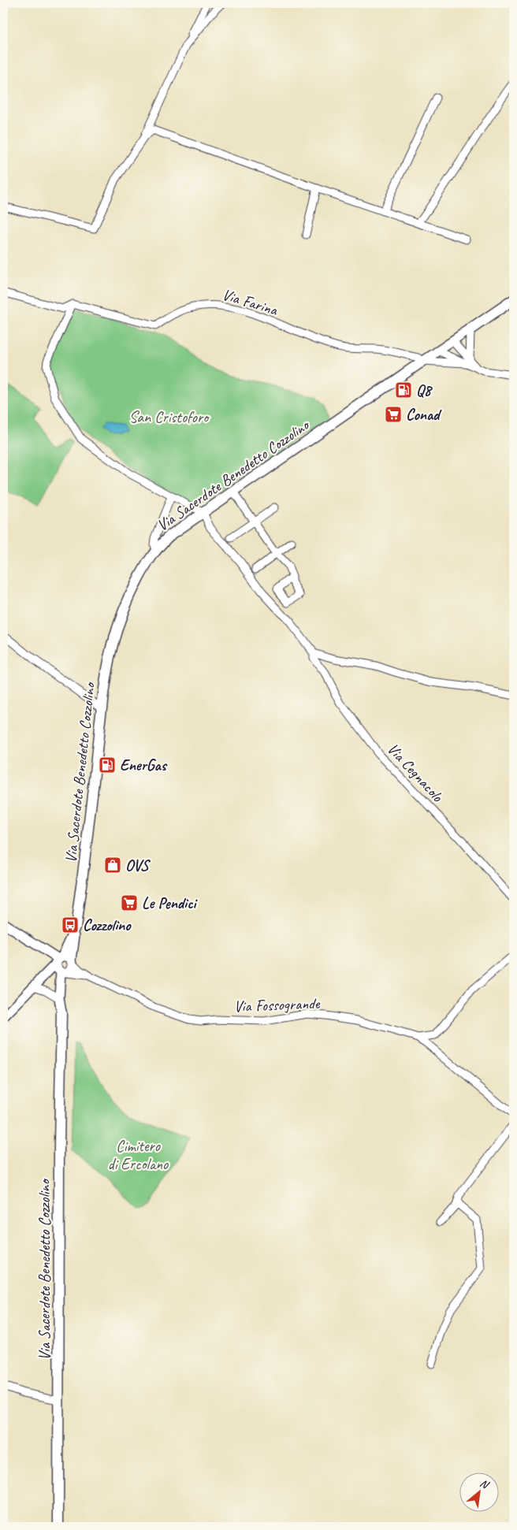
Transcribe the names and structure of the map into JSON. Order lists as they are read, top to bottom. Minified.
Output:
{"streets":{"main road":["Via Sacerdote Benedetto Cozzolino"],"street":["Via Farina","Via Cegnacolo","Via Fossogrande"]},"crossings":[["Via Farina","Via Sacerdote Benedetto Cozzolino"],["Via Sacerdote Benedetto Cozzolino","Via Cegnacolo"]],"parks":["San Cristoforo","Cimitero di Ercolano"],"places":{"fuel station":["Q8","EnerGas"],"supermarket":["Conad","Le Pendici"],"shop":["OVS"],"bus stop":["Cozzolino"]},"north":"top right"}
